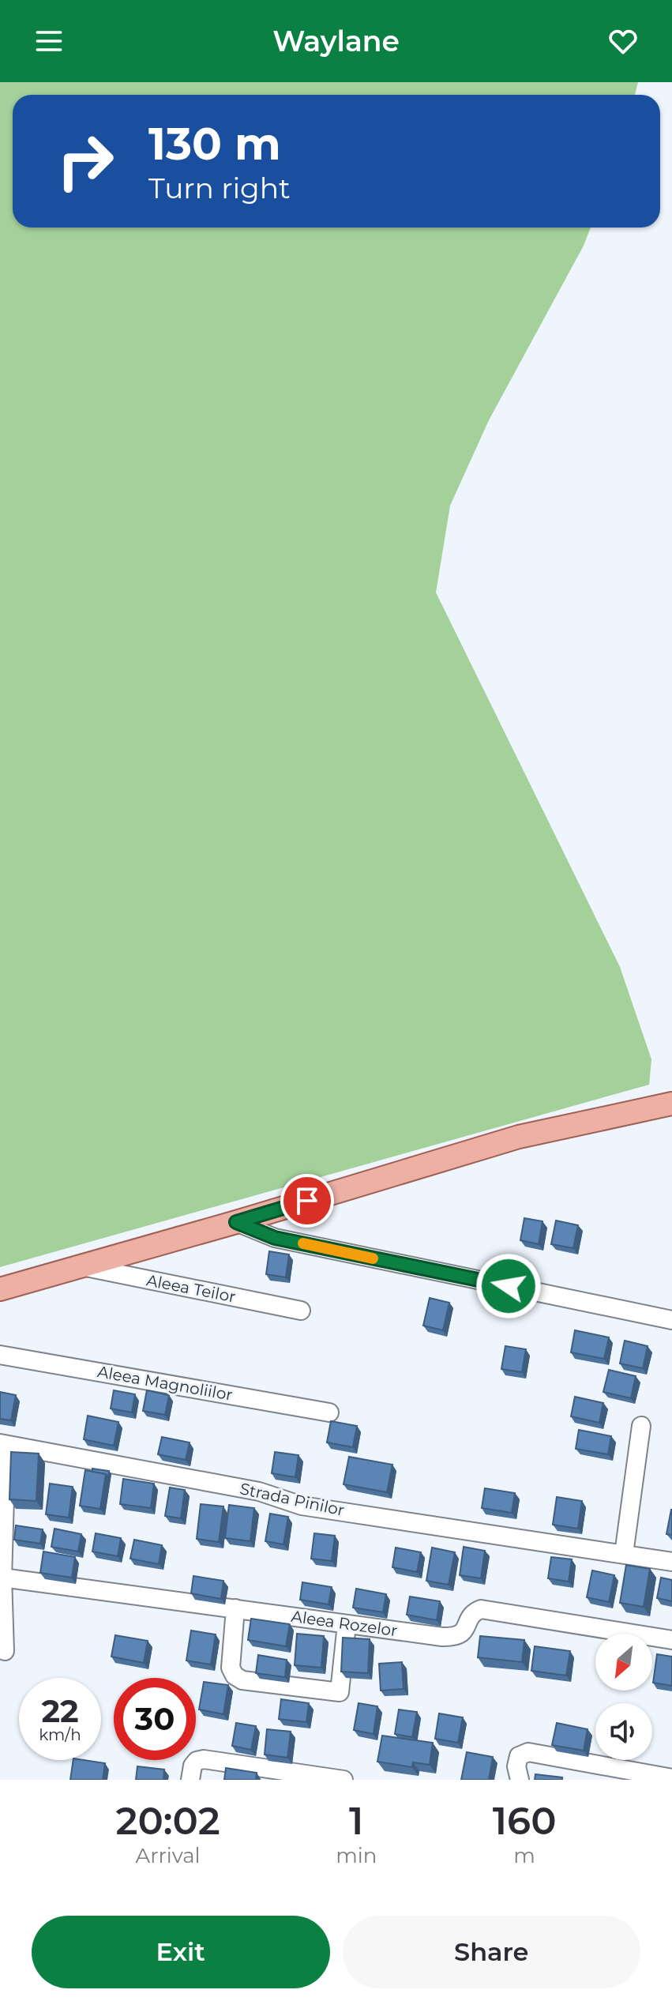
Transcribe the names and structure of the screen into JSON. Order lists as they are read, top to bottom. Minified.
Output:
{"streets":{"street":["Aleea Teilor","Aleea Magnoliilor","Strada Pinilor","Aleea Rozelor"]},"north":"bottom left","page":{"header":"Waylane","turn":["130 m","Turn right"],"speed":"22 km/h","limit":"30","eta":["20:02","Arrival","1","min","160","m"],"buttons":["Exit","Share"]}}
